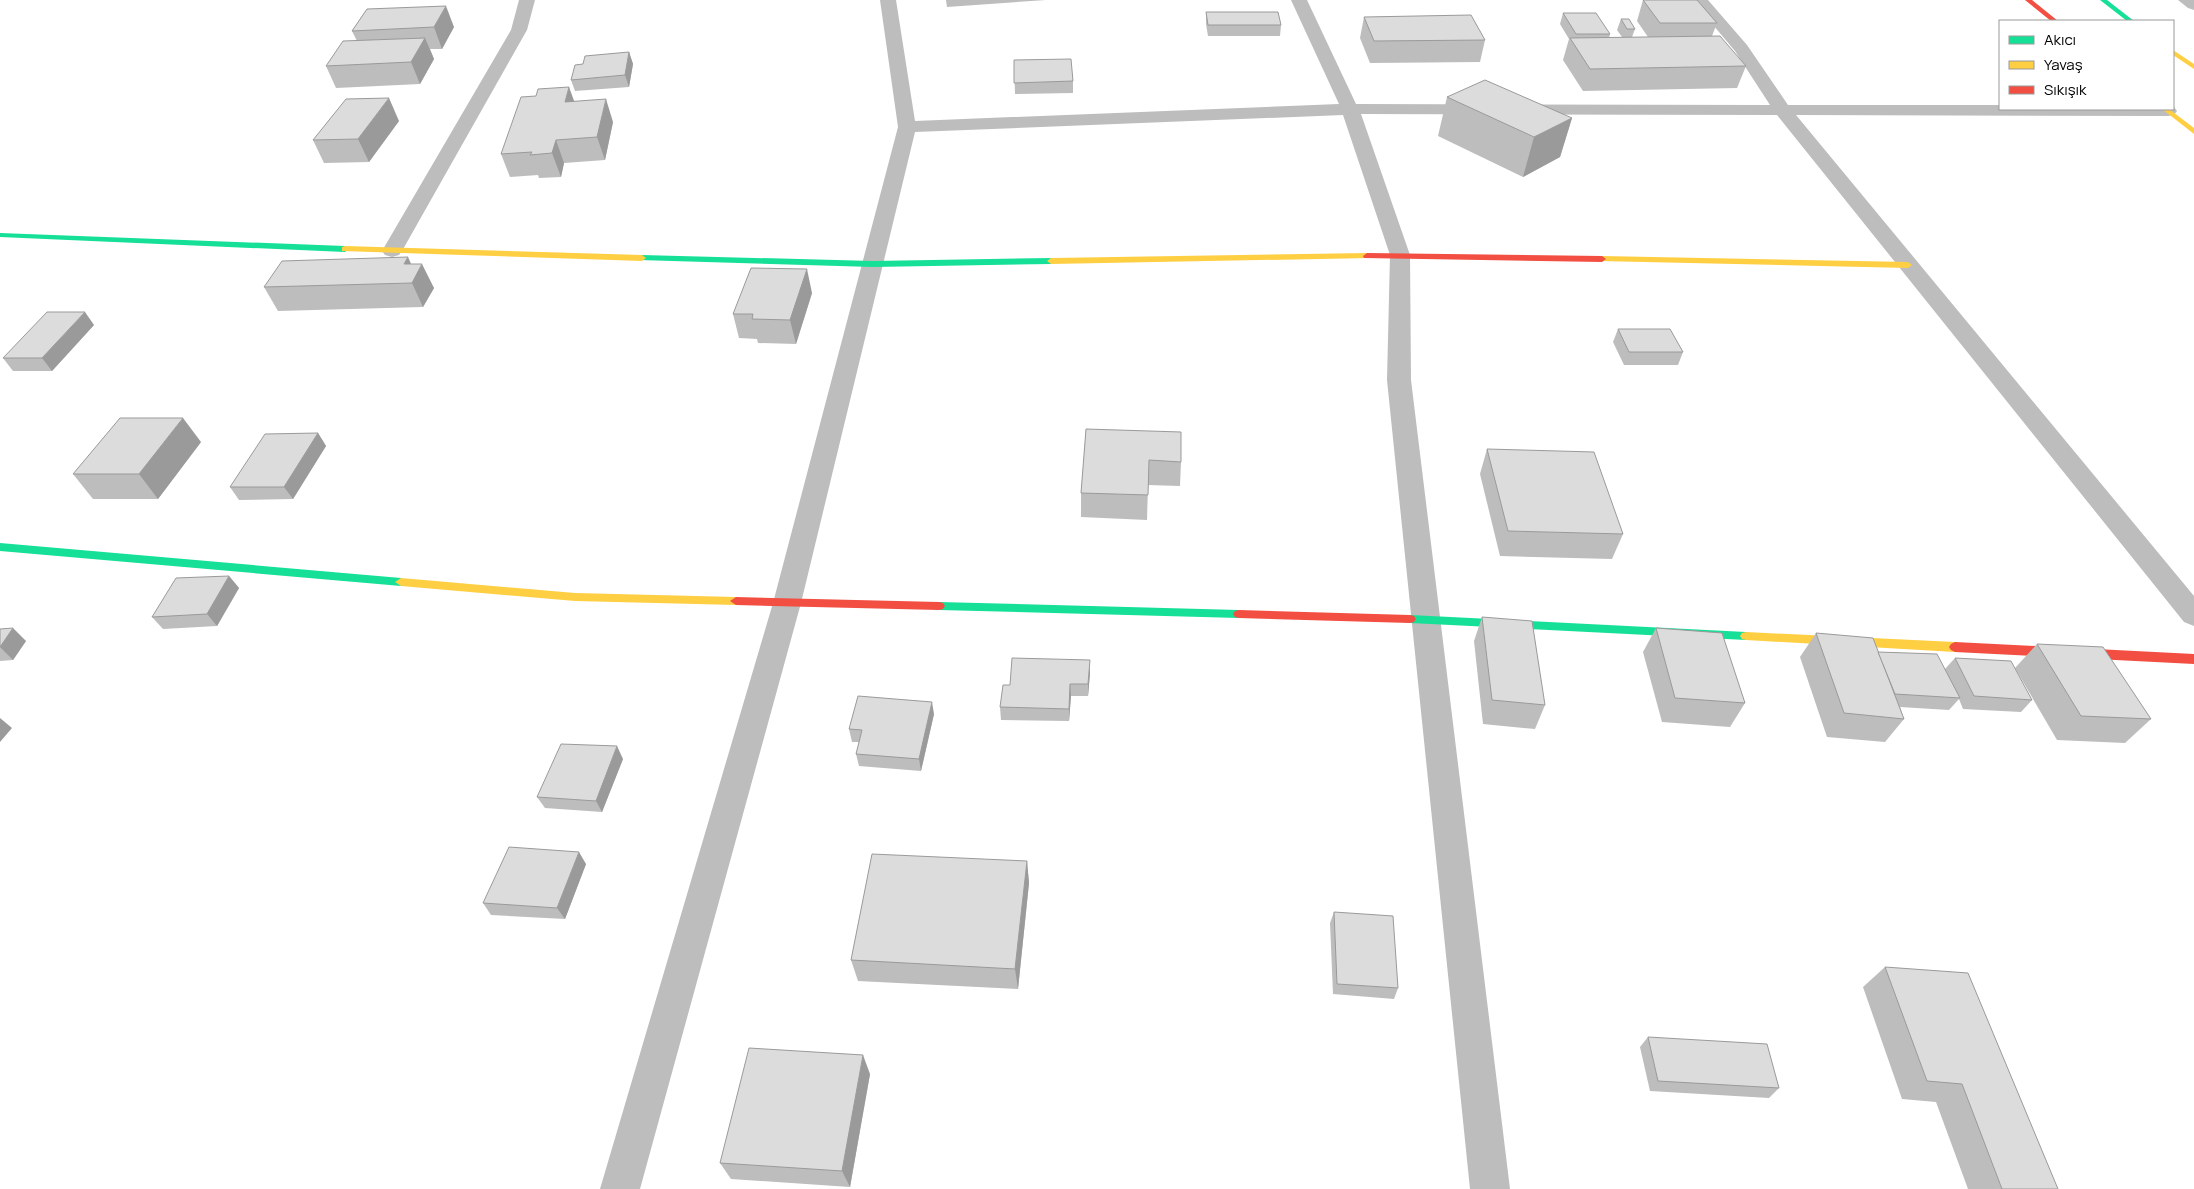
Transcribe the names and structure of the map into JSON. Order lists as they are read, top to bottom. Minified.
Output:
{"legend":["Akıcı","Yavaş","Sıkışık"]}
